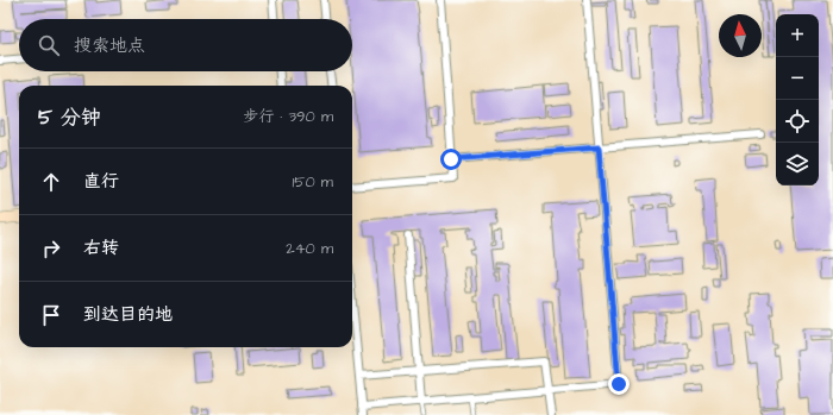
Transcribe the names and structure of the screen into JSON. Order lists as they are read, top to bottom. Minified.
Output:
{"north":"top","page":{"map_buttons":["+","−"],"search":"搜索地点","heading":["5 分钟","步行 · 390 m"],"list":[["直行","150 m"],["右转","240 m"],"到达目的地"]}}
